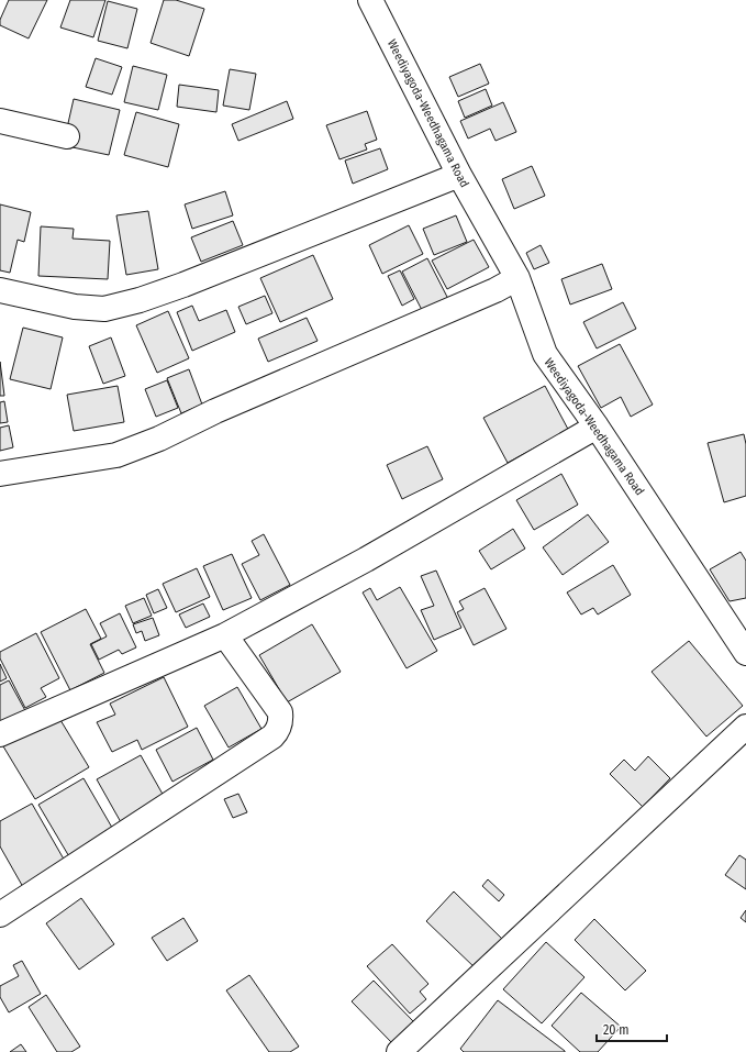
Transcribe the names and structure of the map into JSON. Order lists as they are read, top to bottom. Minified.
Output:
{"streets":{"street":["Weediyagoda-Weedhagama Road"]},"scale_bar":"20 m"}
